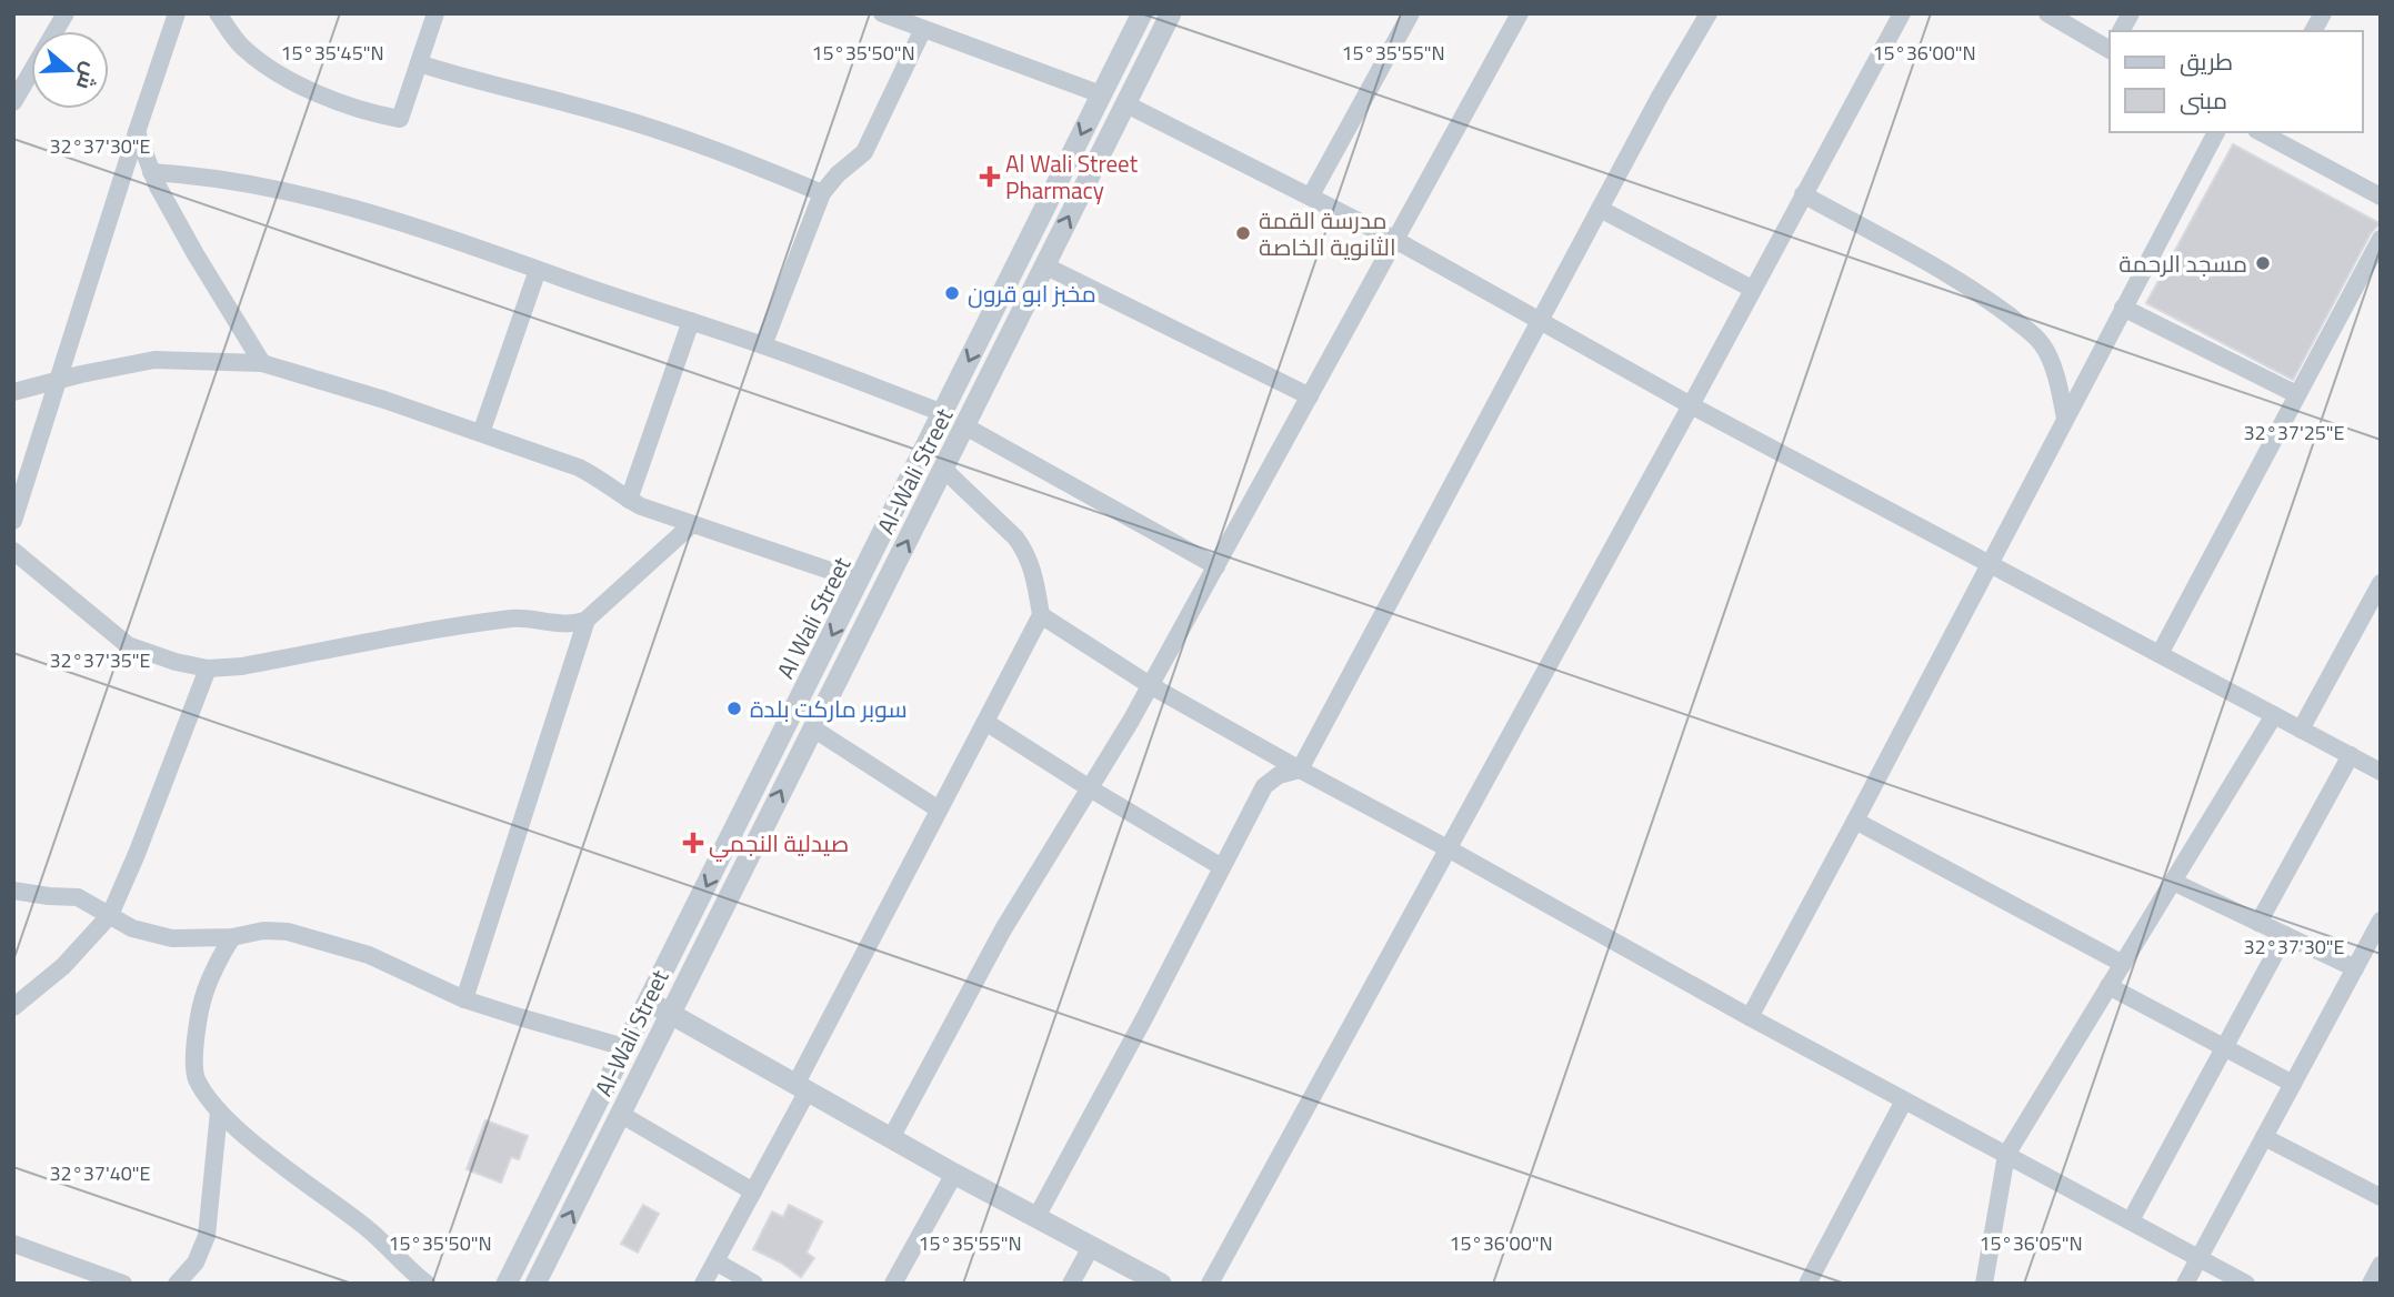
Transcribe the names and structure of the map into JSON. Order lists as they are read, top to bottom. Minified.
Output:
{"streets":{"street":["Al-Wali Street","Al Wali Street"]},"places":{"health":["Al Wali Street Pharmacy","صيدلية النجمي"],"other":["مدرسة القمة الثانوية الخاصة","مسجد الرحمة","مخبز ابو قرون","سوبر ماركت بلدة"]},"legend":["طريق","مبنى"],"north":"right","coordinates":["15°35'45\"N","15°35'50\"N","15°35'55\"N","15°36'00\"N","32°37'30\"E","32°37'25\"E","32°37'35\"E","32°37'40\"E","15°36'05\"N"]}
